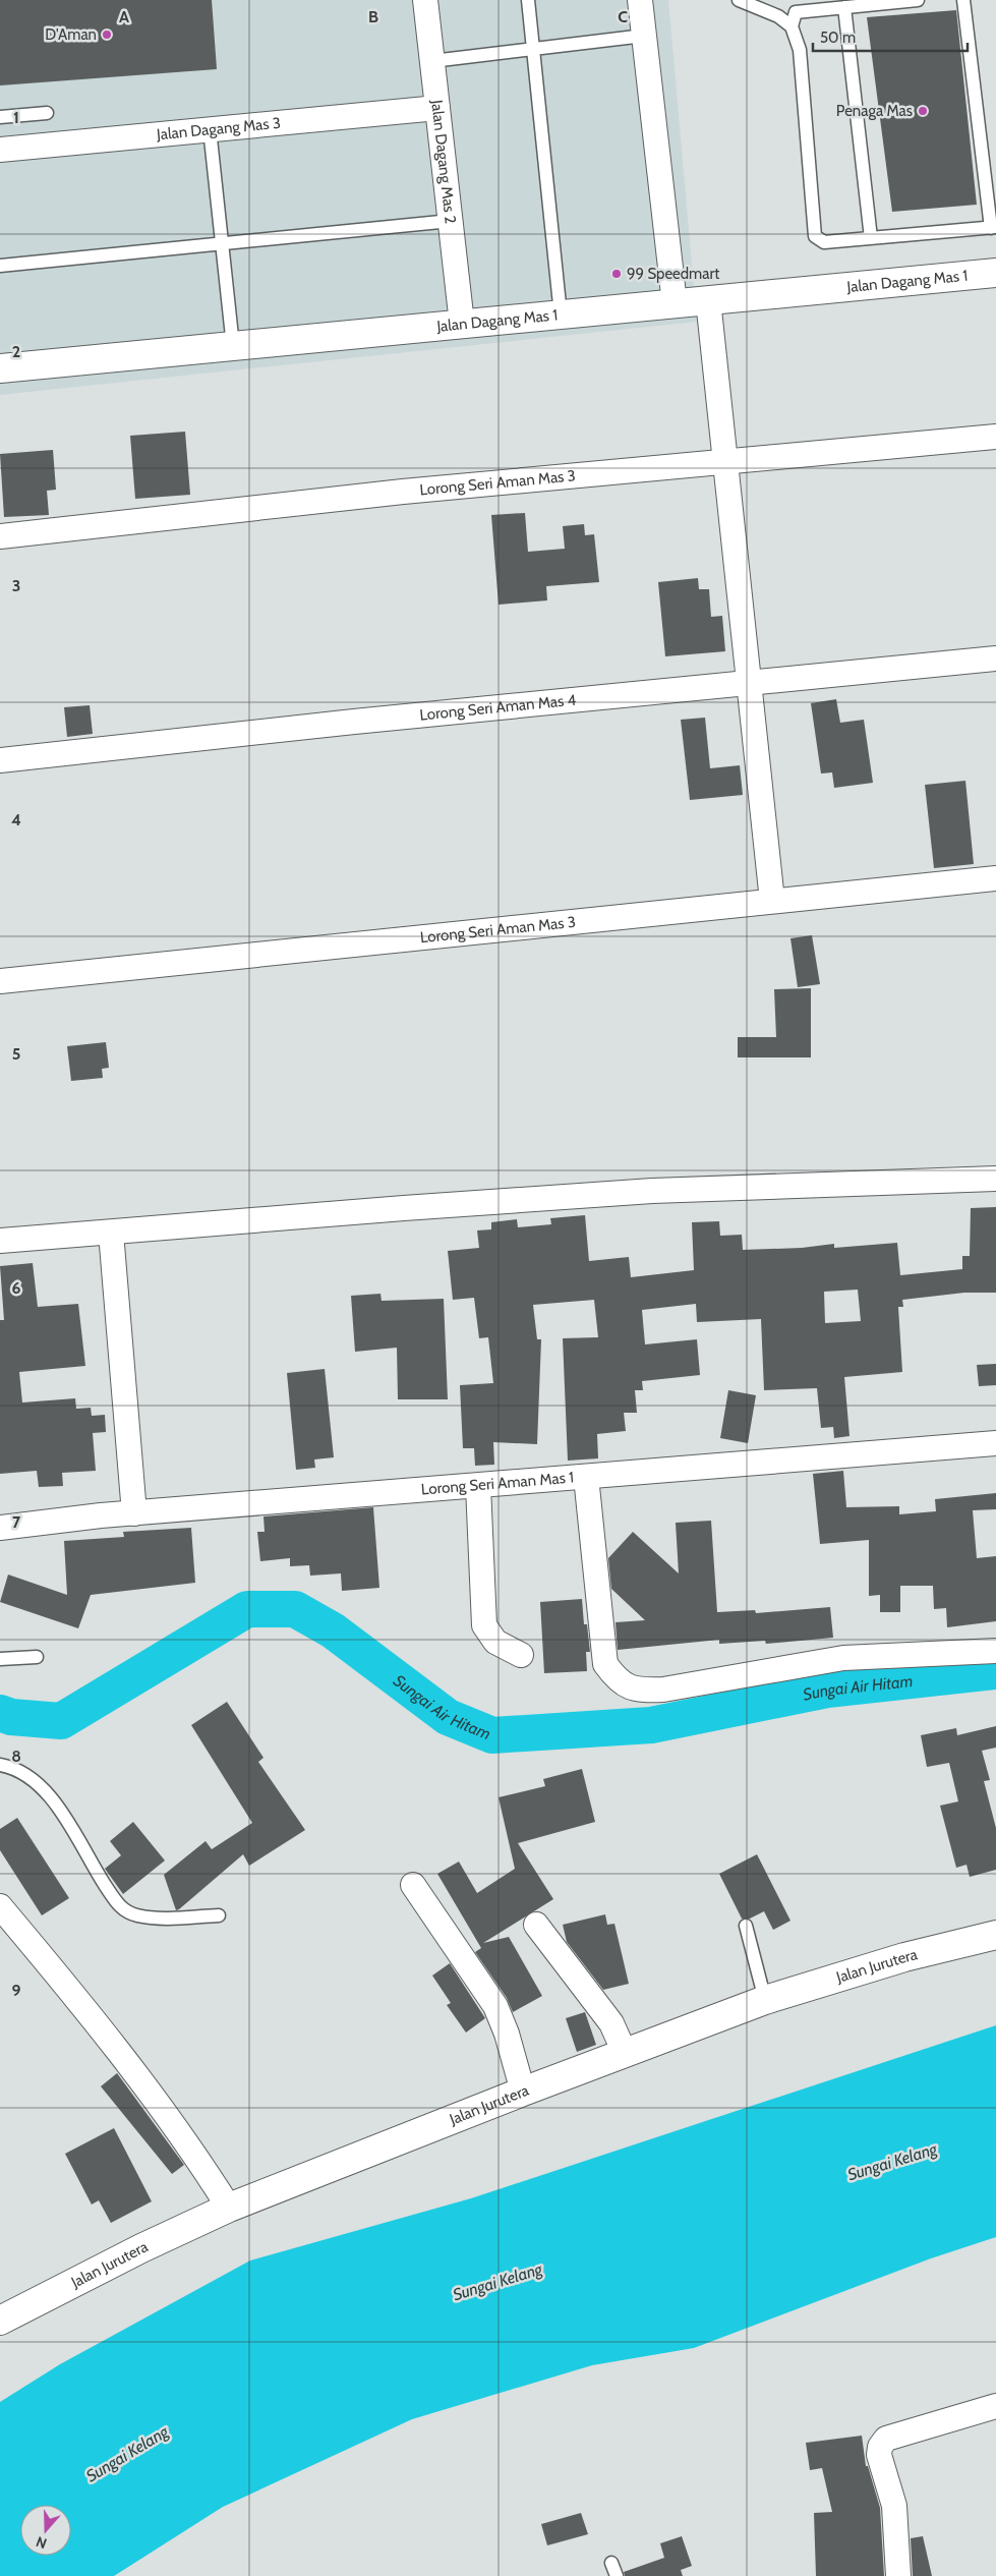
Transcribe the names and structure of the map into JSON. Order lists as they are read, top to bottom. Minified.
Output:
{"streets":{"street":["Jalan Dagang Mas 3","Jalan Dagang Mas 2","Jalan Dagang Mas 1","Lorong Seri Aman Mas 3","Lorong Seri Aman Mas 4","Lorong Seri Aman Mas 1","Jalan Jurutera"]},"crossings":[["Jalan Dagang Mas 3","Jalan Dagang Mas 2"],["Jalan Dagang Mas 2","Jalan Dagang Mas 1"]],"water":["Sungai Air Hitam","Sungai Kelang"],"places":["D'Aman","Penaga Mas","99 Speedmart"],"scale_bar":"50 m","north":"bottom","grid":{"columns":["A","B","C"],"rows":["1","2","3","4","5","6","7","8","9"]}}
